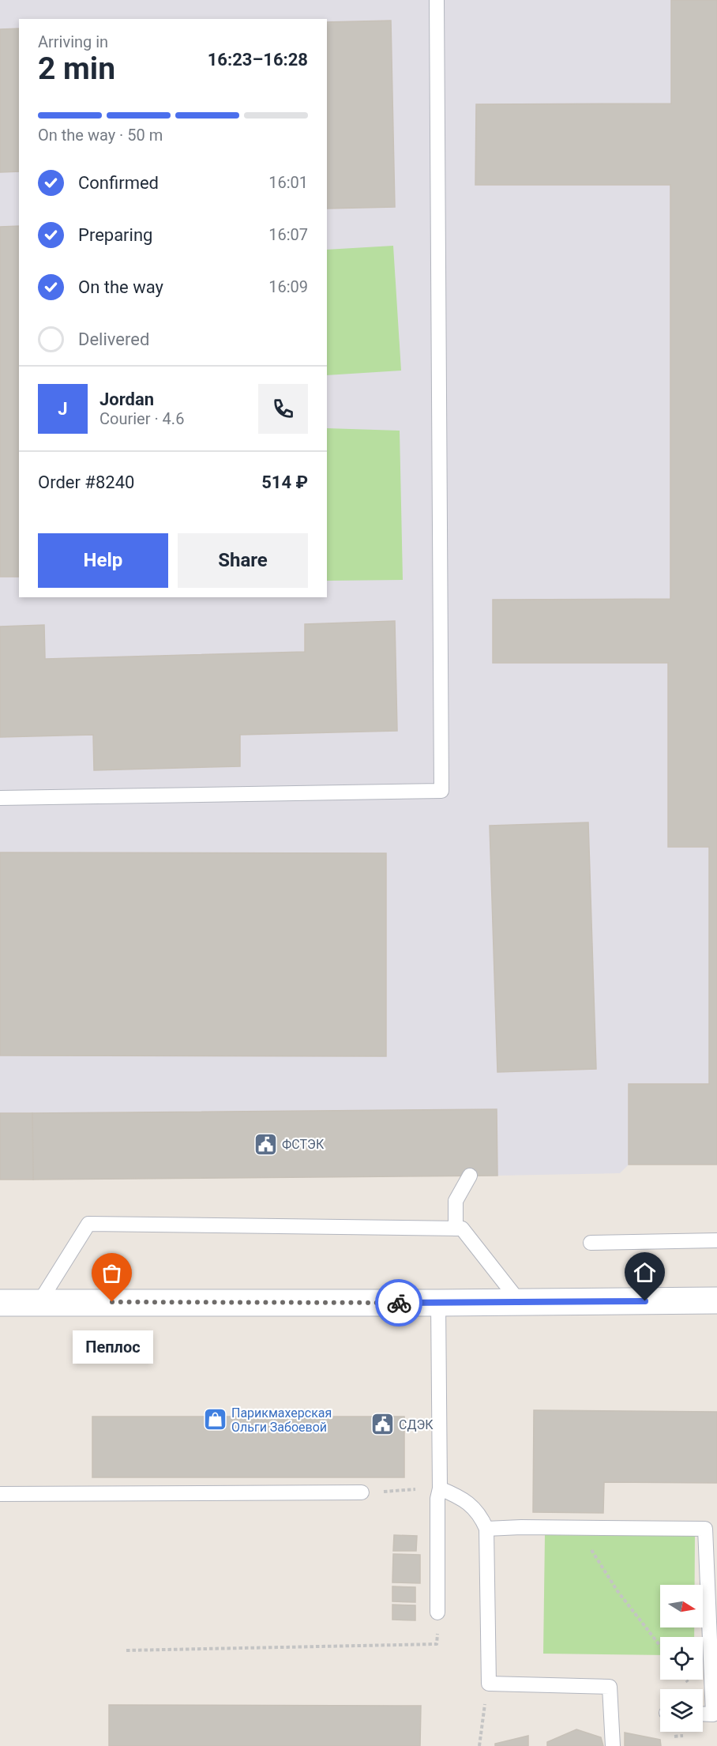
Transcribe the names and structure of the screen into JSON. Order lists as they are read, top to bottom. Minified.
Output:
{"places":{"public building":["ФСТЭК","СДЭК"],"other":["Пеплос"],"shop":["Парикмахерская Ольги Забоевой"]},"north":"right","page":{"heading":["2 min","Arriving in","16:23–16:28"],"panel":["Jordan","Courier · 4.6","Order #8240","514 ₽"],"bar":"On the way · 50 m","list":[["Confirmed","16:01"],["Preparing","16:07"],["On the way","16:09"],"Delivered"],"round":"J","buttons":["Help","Share"],"bubble":"Пеплос"}}
